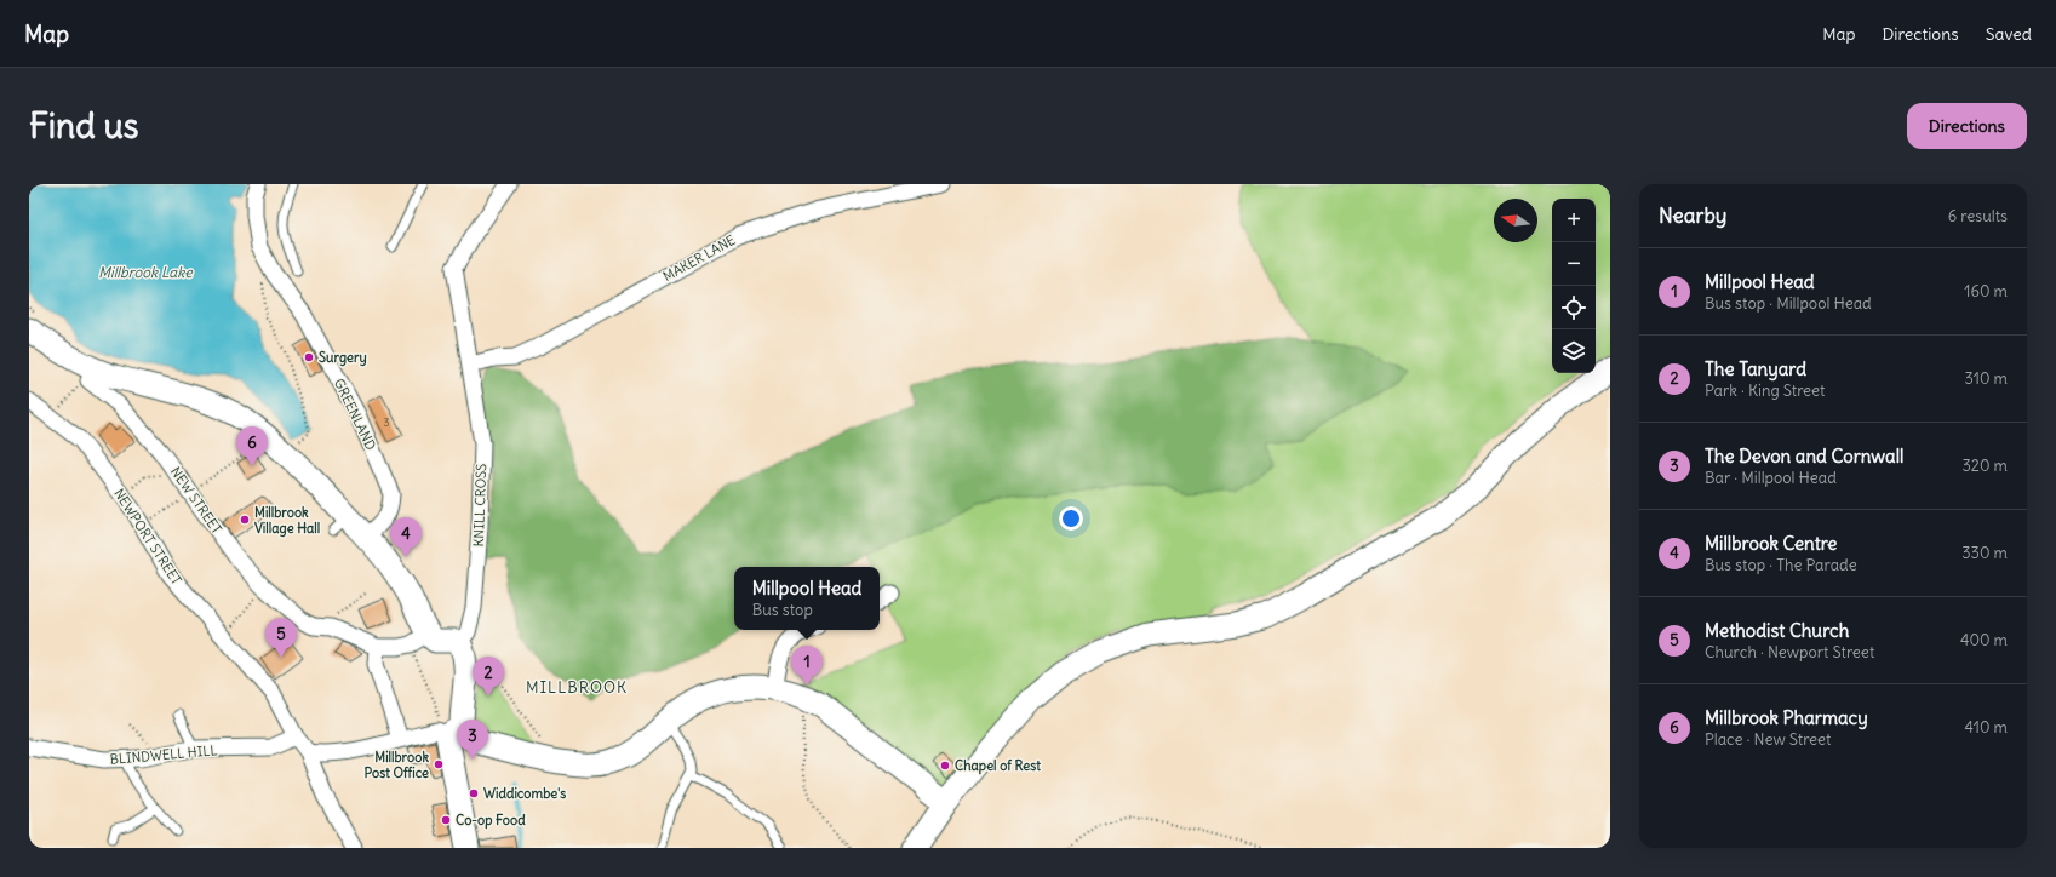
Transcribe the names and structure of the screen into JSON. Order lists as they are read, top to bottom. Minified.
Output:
{"streets":{"street":["MAKER LANE","GREENLAND","NEW STREET","KNILL CROSS","NEWPORT STREET","BLINDWELL HILL"]},"crossings":[["MAKER LANE","KNILL CROSS"],["NEWPORT STREET","BLINDWELL HILL"]],"districts":["MILLBROOK"],"water":["Millbrook Lake"],"places":["Surgery","Millbrook Village Hall","Millbrook Post Office","Chapel of Rest","Widdicombe's","Co-op Food"],"house_numbers":["3"],"north":"left","page":{"header":"Map","nav":["Map","Directions","Saved"],"buttons":"Directions","title":"Find us","heading":["Nearby","6 results"],"map_buttons":["+","−"],"list":[{"mark":"1","name":"Millpool Head","note":"Bus stop · Millpool Head","value":"160 m"},{"mark":"2","name":"The Tanyard","note":"Park · King Street","value":"310 m"},{"mark":"3","name":"The Devon and Cornwall","note":"Bar · Millpool Head","value":"320 m"},{"mark":"4","name":"Millbrook Centre","note":"Bus stop · The Parade","value":"330 m"},{"mark":"5","name":"Methodist Church","note":"Church · Newport Street","value":"400 m"},{"mark":"6","name":"Millbrook Pharmacy","note":"Place · New Street","value":"410 m"}],"pins":["6","4","5","1","2","3"],"popup":["Millpool Head","Bus stop"]}}
